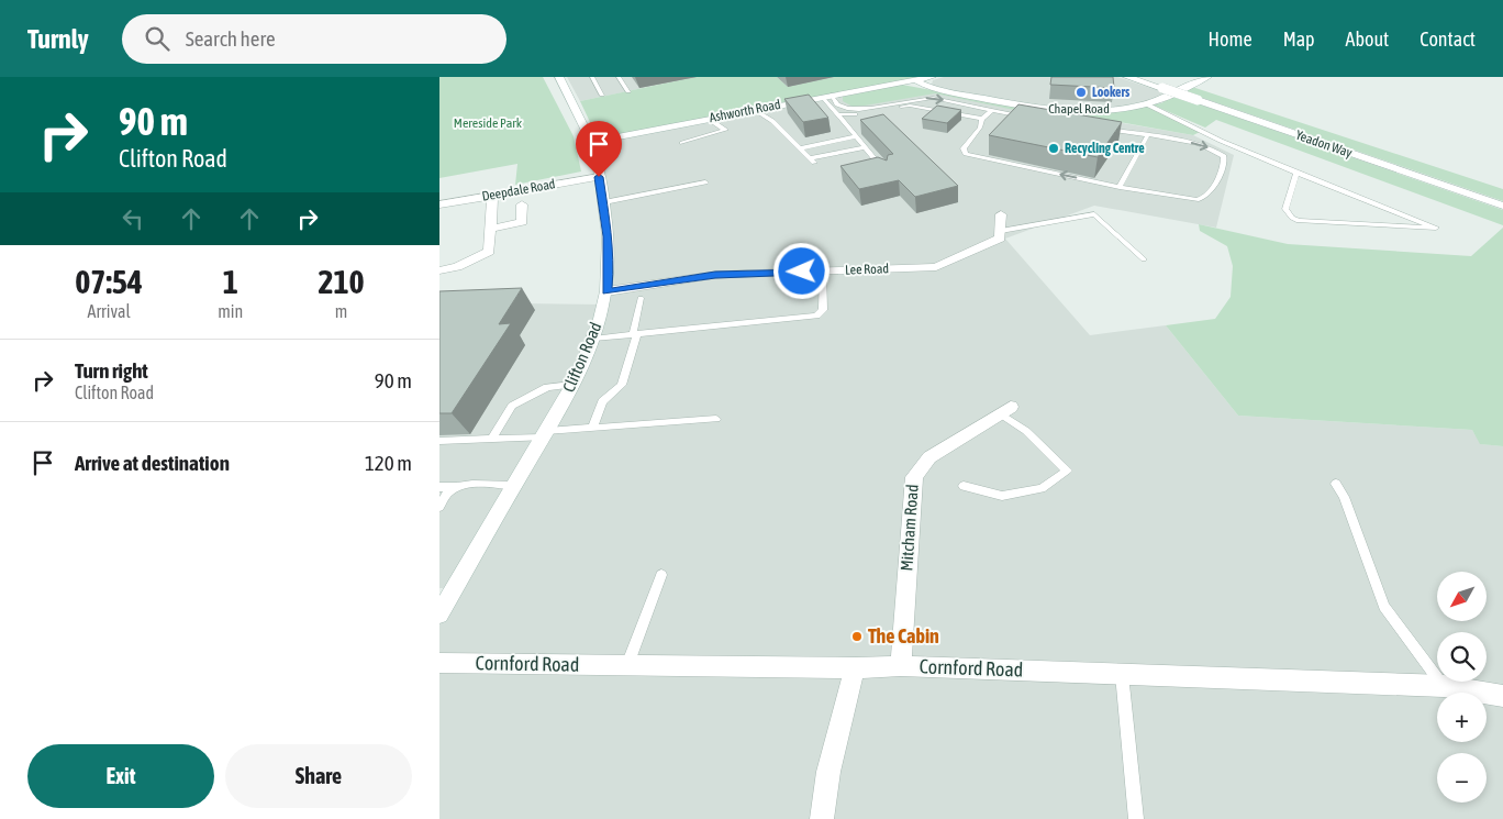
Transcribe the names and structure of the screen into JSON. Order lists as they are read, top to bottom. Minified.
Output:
{"streets":{"street":["Chapel Road","Ashworth Road","Yeadon Way","Deepdale Road","Lee Road","Clifton Road","Mitcham Road","Cornford Road"]},"crossings":[["Chapel Road","Ashworth Road"],["Ashworth Road","Clifton Road"],["Deepdale Road","Clifton Road"],["Lee Road","Clifton Road"],["Mitcham Road","Cornford Road"]],"parks":["Mereside Park"],"places":["Lookers","Recycling Centre","The Cabin"],"north":"bottom left","page":{"header":"Turnly","search":"Search here","nav":["Home","Map","About","Contact"],"turn":["90 m","Clifton Road"],"eta":["07:54","Arrival","1","min","210","m"],"list":[{"name":"Turn right","note":"Clifton Road","value":"90 m"},{"name":"Arrive at destination","value":"120 m"}],"map_buttons":["+","−"],"buttons":["Exit","Share"]}}
